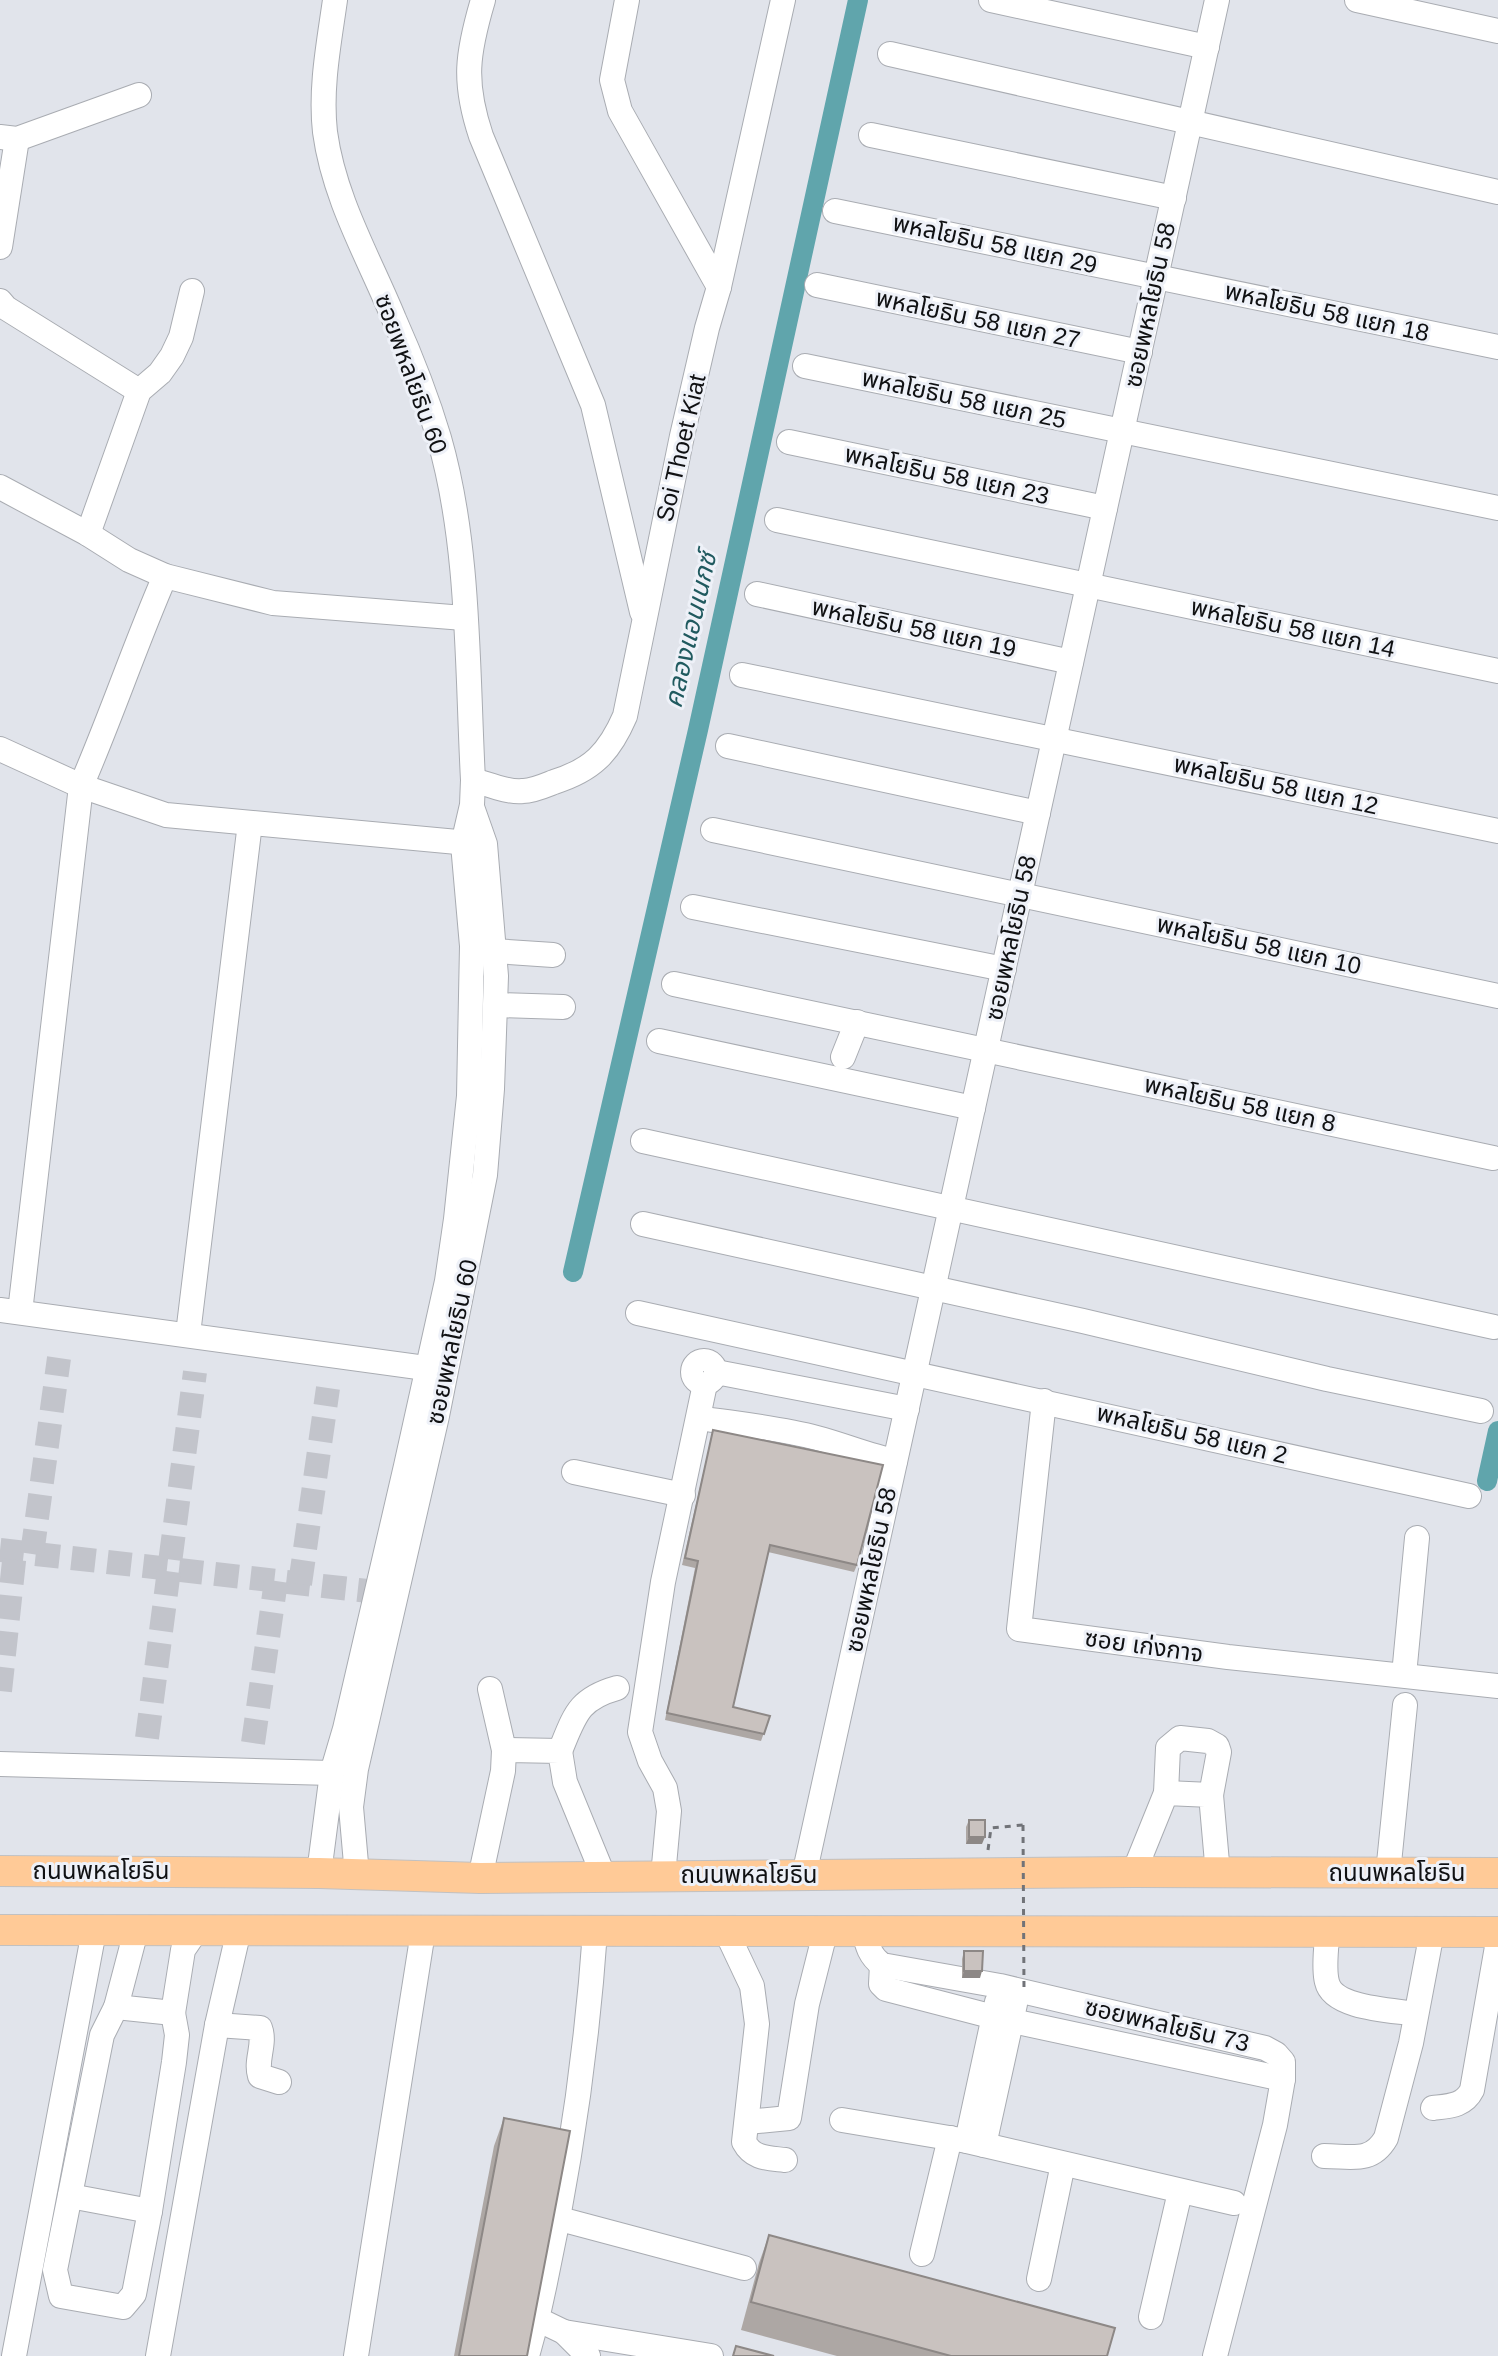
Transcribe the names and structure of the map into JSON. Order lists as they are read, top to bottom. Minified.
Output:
{"streets":{"main road":["ถนนพหลโยธิน"],"street":["พหลโยธิน 58 แยก 29","ซอยพหลโยธิน 58","พหลโยธิน 58 แยก 18","พหลโยธิน 58 แยก 27","ซอยพหลโยธิน 60","พหลโยธิน 58 แยก 25","Soi Thoet Kiat","พหลโยธิน 58 แยก 23","พหลโยธิน 58 แยก 19","พหลโยธิน 58 แยก 14","พหลโยธิน 58 แยก 12","พหลโยธิน 58 แยก 10","พหลโยธิน 58 แยก 8","พหลโยธิน 58 แยก 2","ซอย เก่งกาจ","ซอยพหลโยธิน 73"]},"crossings":[["พหลโยธิน 58 แยก 29","ซอยพหลโยธิน 58"],["พหลโยธิน 58 แยก 29","พหลโยธิน 58 แยก 18"],["ซอยพหลโยธิน 58","พหลโยธิน 58 แยก 18"],["ซอยพหลโยธิน 58","พหลโยธิน 58 แยก 27"],["ซอยพหลโยธิน 58","พหลโยธิน 58 แยก 25"],["ซอยพหลโยธิน 58","พหลโยธิน 58 แยก 23"],["ซอยพหลโยธิน 58","พหลโยธิน 58 แยก 19"],["ซอยพหลโยธิน 58","พหลโยธิน 58 แยก 14"],["ซอยพหลโยธิน 58","พหลโยธิน 58 แยก 12"],["ซอยพหลโยธิน 58","พหลโยธิน 58 แยก 10"],["ซอยพหลโยธิน 58","พหลโยธิน 58 แยก 8"],["ซอยพหลโยธิน 58","พหลโยธิน 58 แยก 2"],["ซอยพหลโยธิน 58","ถนนพหลโยธิน"],["ซอยพหลโยธิน 60","Soi Thoet Kiat"],["ซอยพหลโยธิน 60","ถนนพหลโยธิน"],["พหลโยธิน 58 แยก 2","ซอย เก่งกาจ"]],"water":["คลองแอนเนกซ์"]}
